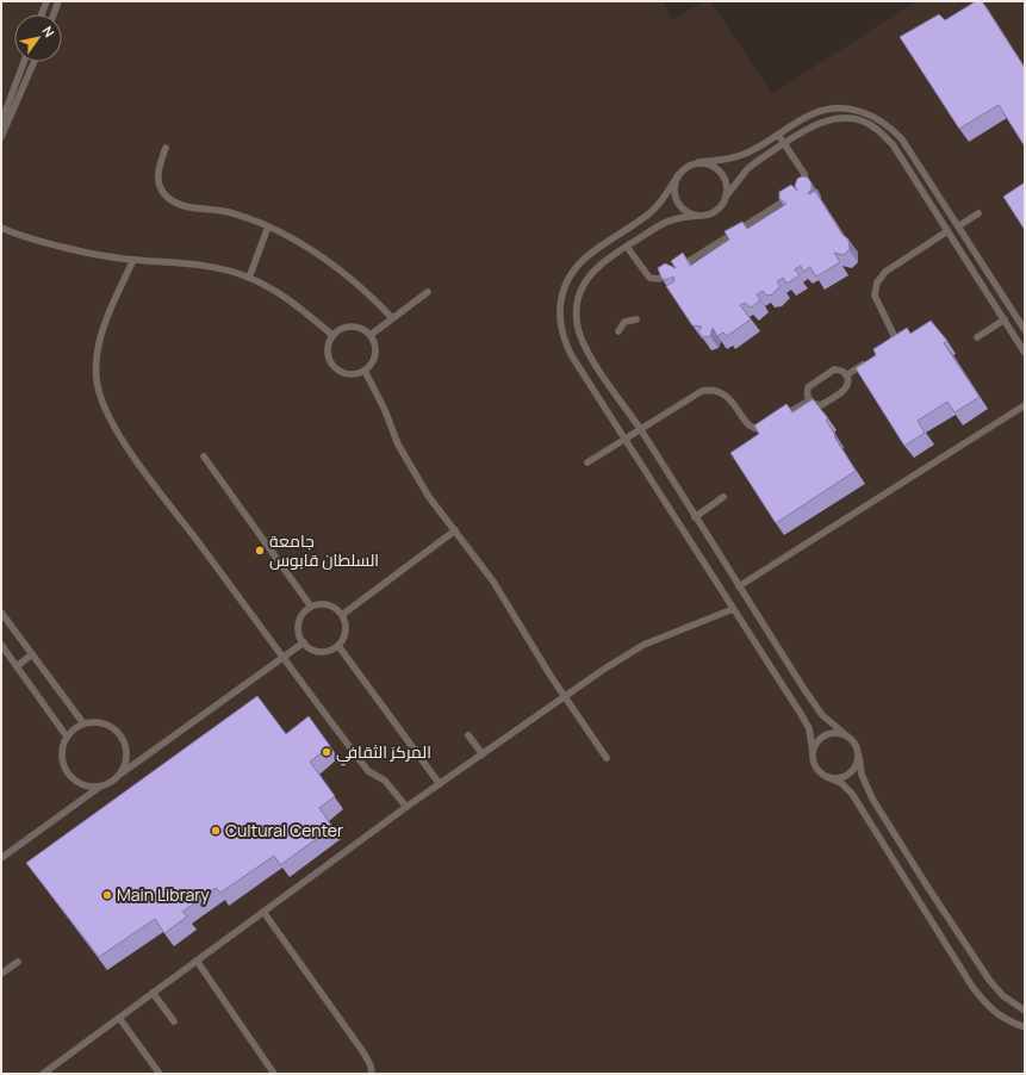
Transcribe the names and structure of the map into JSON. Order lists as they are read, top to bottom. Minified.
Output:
{"places":["جامعة السلطان قابوس","المركز الثقافي","Cultural Center","Main Library"],"north":"top right"}
